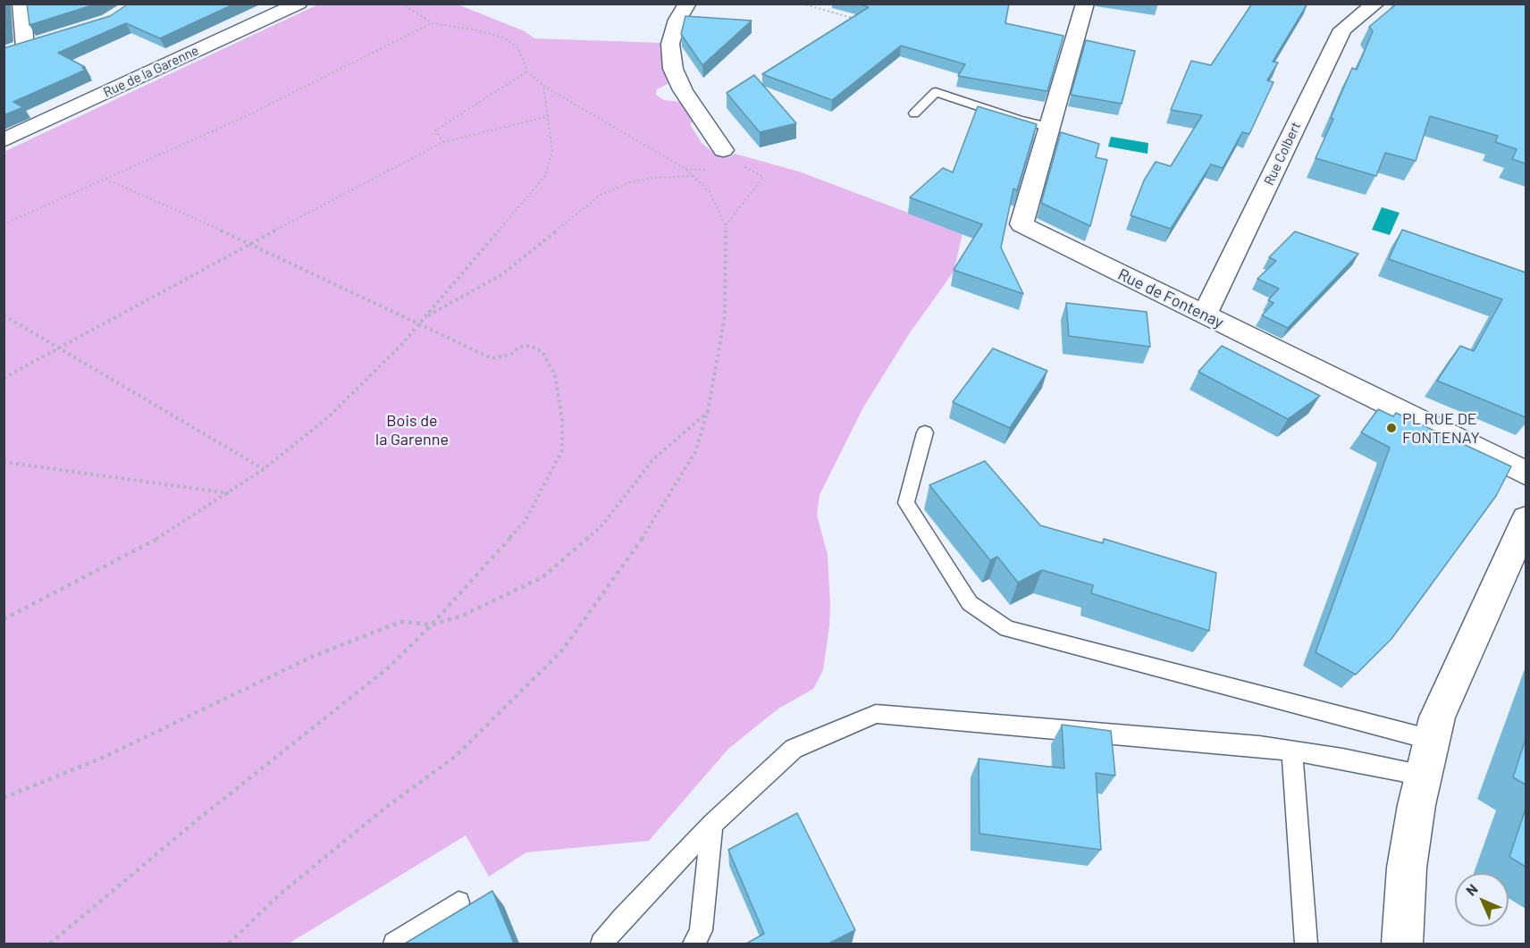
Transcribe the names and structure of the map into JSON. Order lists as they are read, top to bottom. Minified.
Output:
{"streets":{"street":["Rue de la Garenne","Rue Colbert","Rue de Fontenay"]},"crossings":[["Rue Colbert","Rue de Fontenay"]],"parks":["Bois de la Garenne"],"places":["PL RUE DE FONTENAY"],"north":"top left"}
